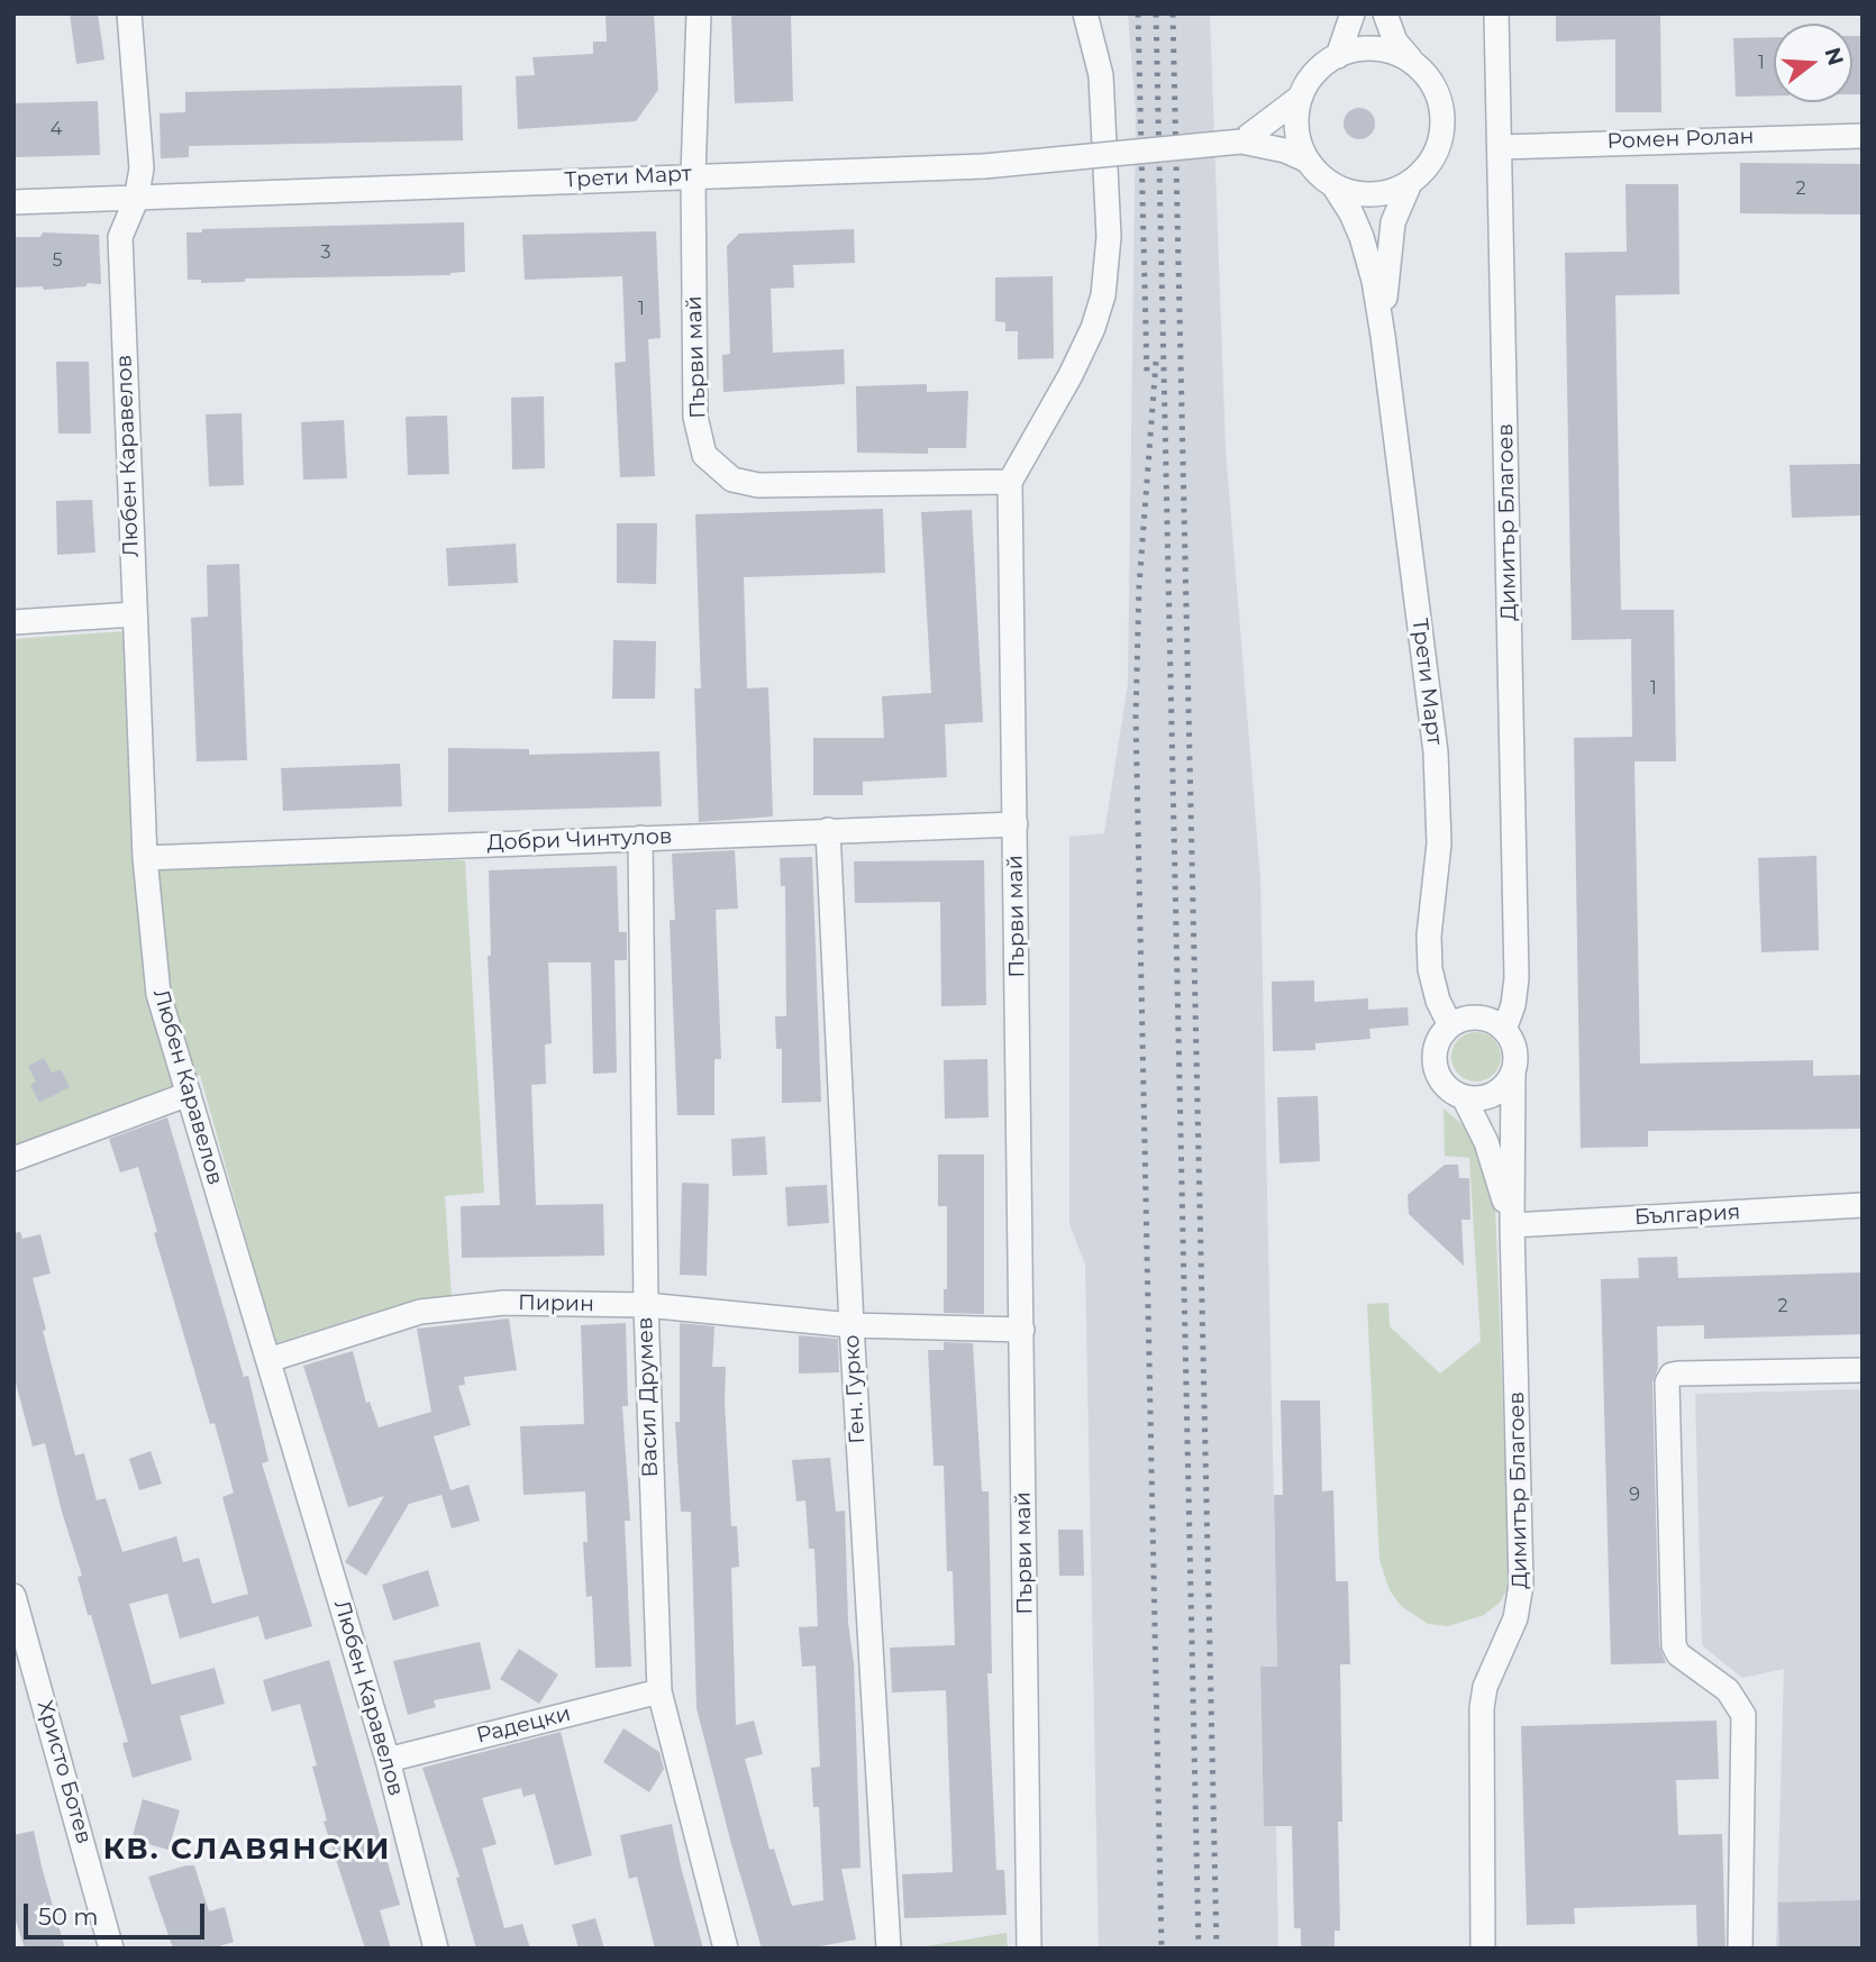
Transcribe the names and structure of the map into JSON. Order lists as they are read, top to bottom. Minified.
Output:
{"streets":{"street":["Ромен Ролан","Трети Март","Първи май","Любен Каравелов","Димитър Благоев","Добри Чинтулов","България","Пирин","Ген. Гурко","Васил Друмев","Радецки","Христо Ботев"]},"crossings":[["Ромен Ролан","Димитър Благоев"],["Трети Март","Първи май"],["Трети Март","Любен Каравелов"],["Трети Март","Димитър Благоев"],["Първи май","Добри Чинтулов"],["Първи май","Пирин"],["Любен Каравелов","Добри Чинтулов"],["Любен Каравелов","Пирин"],["Любен Каравелов","Радецки"],["Димитър Благоев","България"],["Добри Чинтулов","Ген. Гурко"],["Добри Чинтулов","Васил Друмев"],["Пирин","Ген. Гурко"],["Пирин","Васил Друмев"],["Васил Друмев","Радецки"]],"districts":["КВ. СЛАВЯНСКИ"],"house_numbers":["1","4","2","3","5","1","1","2","9"],"scale_bar":"50 m","north":"right"}
